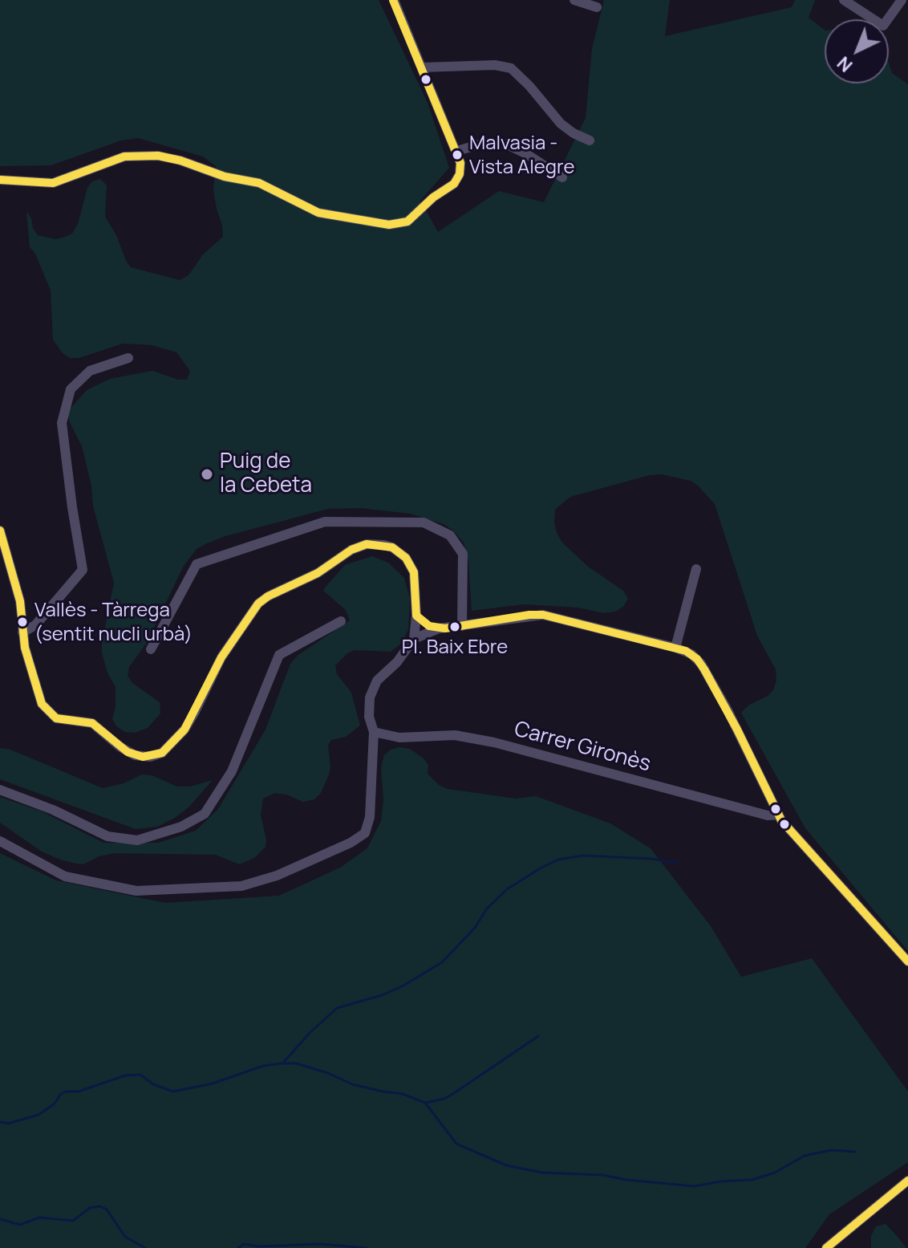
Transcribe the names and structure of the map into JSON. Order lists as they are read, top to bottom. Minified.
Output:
{"streets":{"street":["Carrer Gironès"]},"places":["Malvasia - Vista Alegre","Puig de la Cebeta","Vallès - Tàrrega (sentit nucli urbà)","Pl. Baix Ebre"],"north":"bottom left"}
